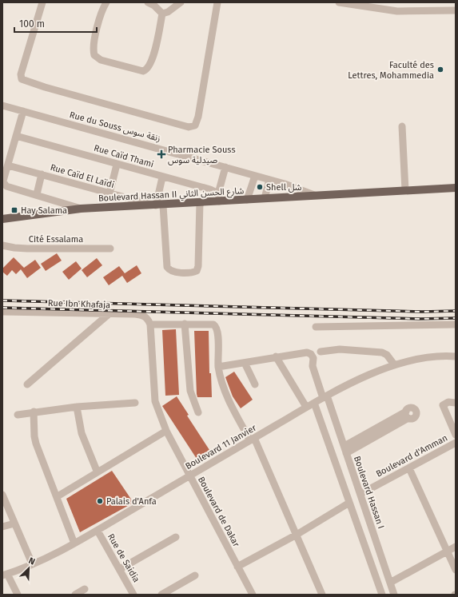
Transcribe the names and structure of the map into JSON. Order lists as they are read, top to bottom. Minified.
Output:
{"streets":{"main road":["Boulevard Hassan II شارع الحسن الثاني"],"street":["Rue du Souss زنقة سوس","Rue Caïd Thami","Rue Caïd El Laïdi","Cité Essalama","Rue Ibn Khafaja","Boulevard 11 Janvier","Boulevard d'Amman","Boulevard Hassan I","Boulevard de Dakar","Rue de Saidia"]},"crossings":[["Rue du Souss زنقة سوس","Boulevard Hassan II شارع الحسن الثاني"],["Rue Caïd Thami","Boulevard Hassan II شارع الحسن الثاني"],["Rue Caïd El Laïdi","Boulevard Hassan II شارع الحسن الثاني"],["Rue Ibn Khafaja","Boulevard de Dakar"],["Boulevard 11 Janvier","Boulevard Hassan I"],["Boulevard 11 Janvier","Boulevard de Dakar"],["Boulevard 11 Janvier","Rue de Saidia"],["Boulevard d'Amman","Boulevard Hassan I"]],"places":{"other":["Faculté des Lettres, Mohammedia","Shell شل","Palais d'Anfa"],"health":["Pharmacie Souss صيدلية سوس"],"transit":["Hay Salama"]},"scale_bar":"100 m","north":"top right"}
